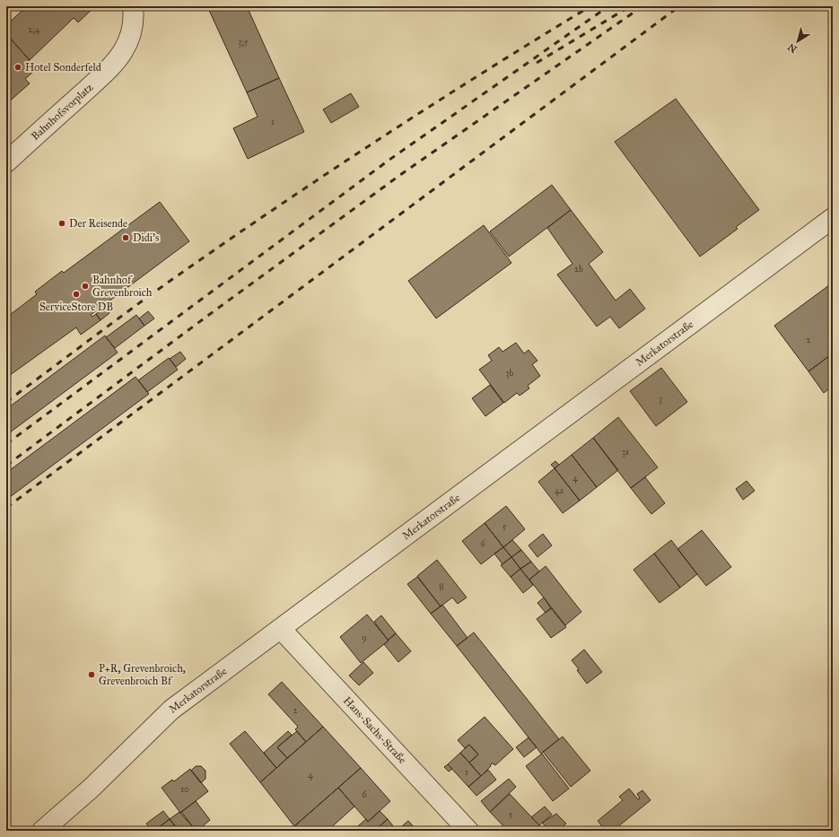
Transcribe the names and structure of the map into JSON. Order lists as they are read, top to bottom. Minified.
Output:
{"streets":{"street":["Bahnhofsvorplatz","Merkatorstraße","Hans-Sachs-Straße"]},"crossings":[["Merkatorstraße","Hans-Sachs-Straße"]],"places":["Hotel Sonderfeld","Der Reisende","Didi's","Bahnhof Grevenbroich","ServiceStore DB","P+R, Grevenbroich, Grevenbroich Bf"],"house_numbers":["2;4","3;5","1","2b","2","3b","3","3a","4","4a","5","6","8","9","2","1","4","10","6","5"],"north":"bottom left"}
